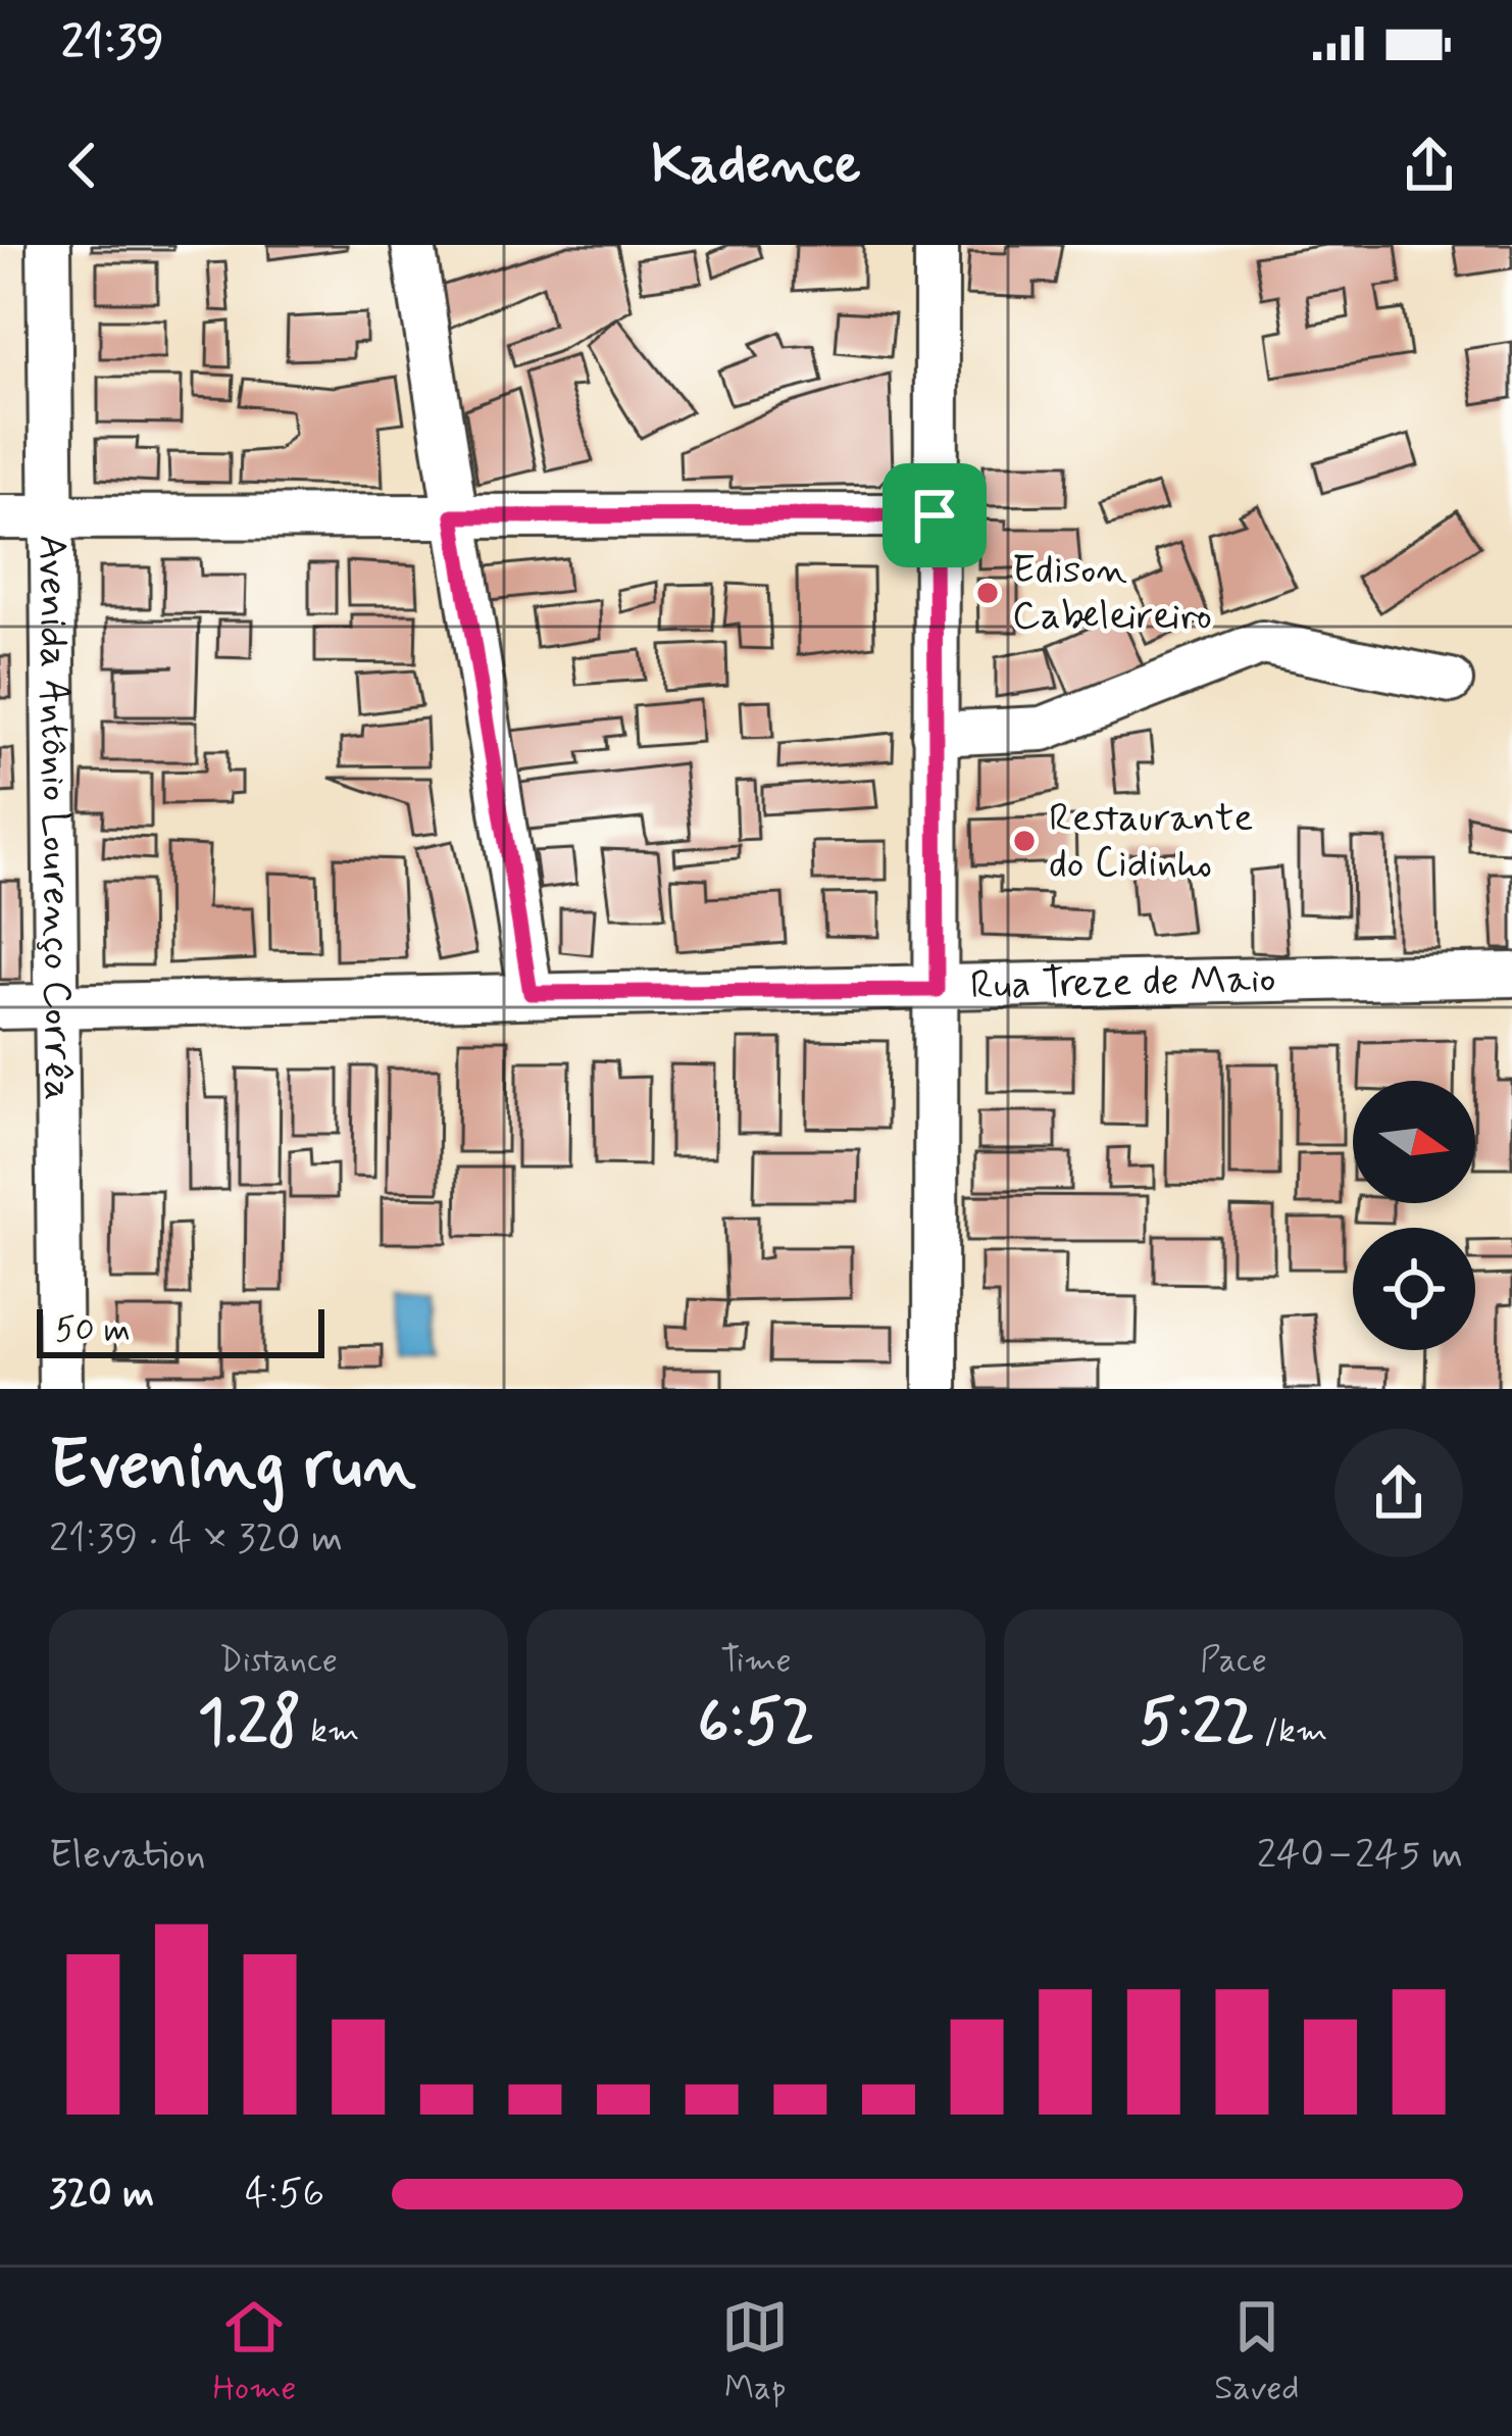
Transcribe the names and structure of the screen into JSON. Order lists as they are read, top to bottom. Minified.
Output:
{"streets":{"street":["Avenida Antônio Lourenço Corrêa","Rua Treze de Maio"]},"crossings":[["Avenida Antônio Lourenço Corrêa","Rua Treze de Maio"]],"places":["Edison Cabeleireiro","Restaurante do Cidinho"],"scale_bar":"50 m","north":"right","page":{"status":"21:39","header":"Kadence","scale":"50 m","heading":["Evening run","21:39 · 4 × 320 m"],"stats":[["Distance","1.28 km"],["Time","6:52"],["Pace","5:22 /km"]],"chart":["Elevation","240–245 m"],"list":[{"name":"320 m","note":"4:56"}],"tabs":["Home","Map","Saved"]}}
